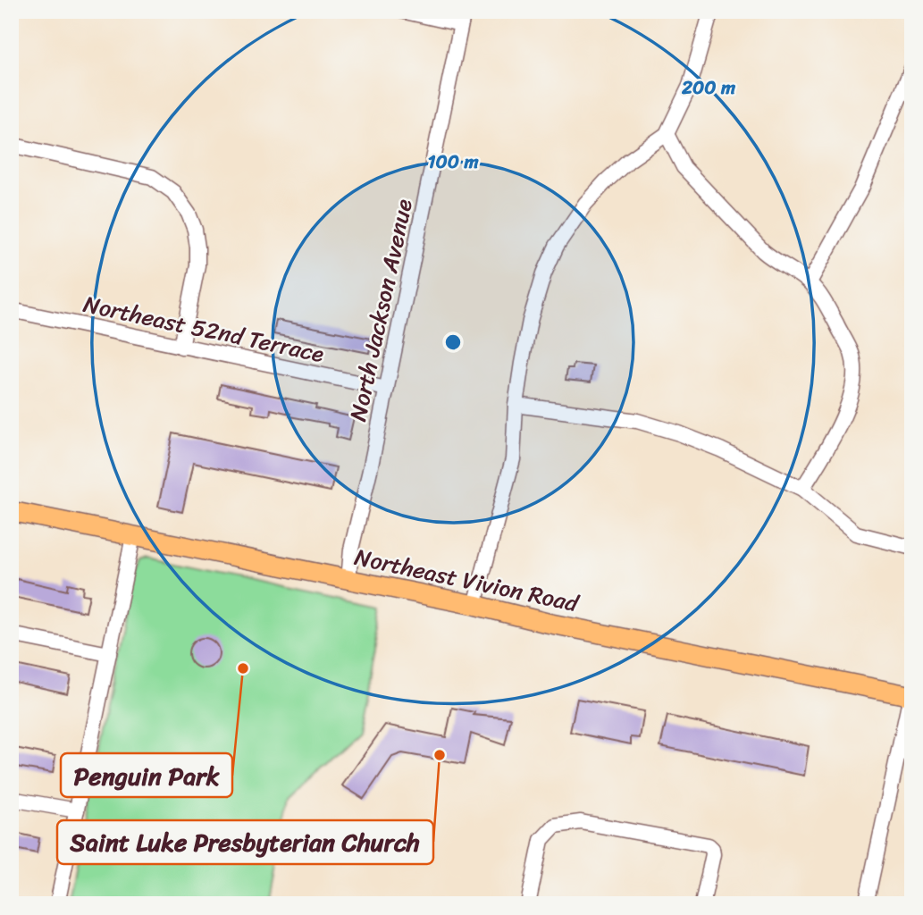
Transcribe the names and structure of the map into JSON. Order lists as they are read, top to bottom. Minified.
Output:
{"streets":{"main road":["Northeast Vivion Road"],"street":["North Jackson Avenue","Northeast 52nd Terrace"]},"crossings":[["North Jackson Avenue","Northeast 52nd Terrace"],["North Jackson Avenue","Northeast Vivion Road"]],"places":["Penguin Park","Saint Luke Presbyterian Church"],"rings":["200 m","100 m"]}
